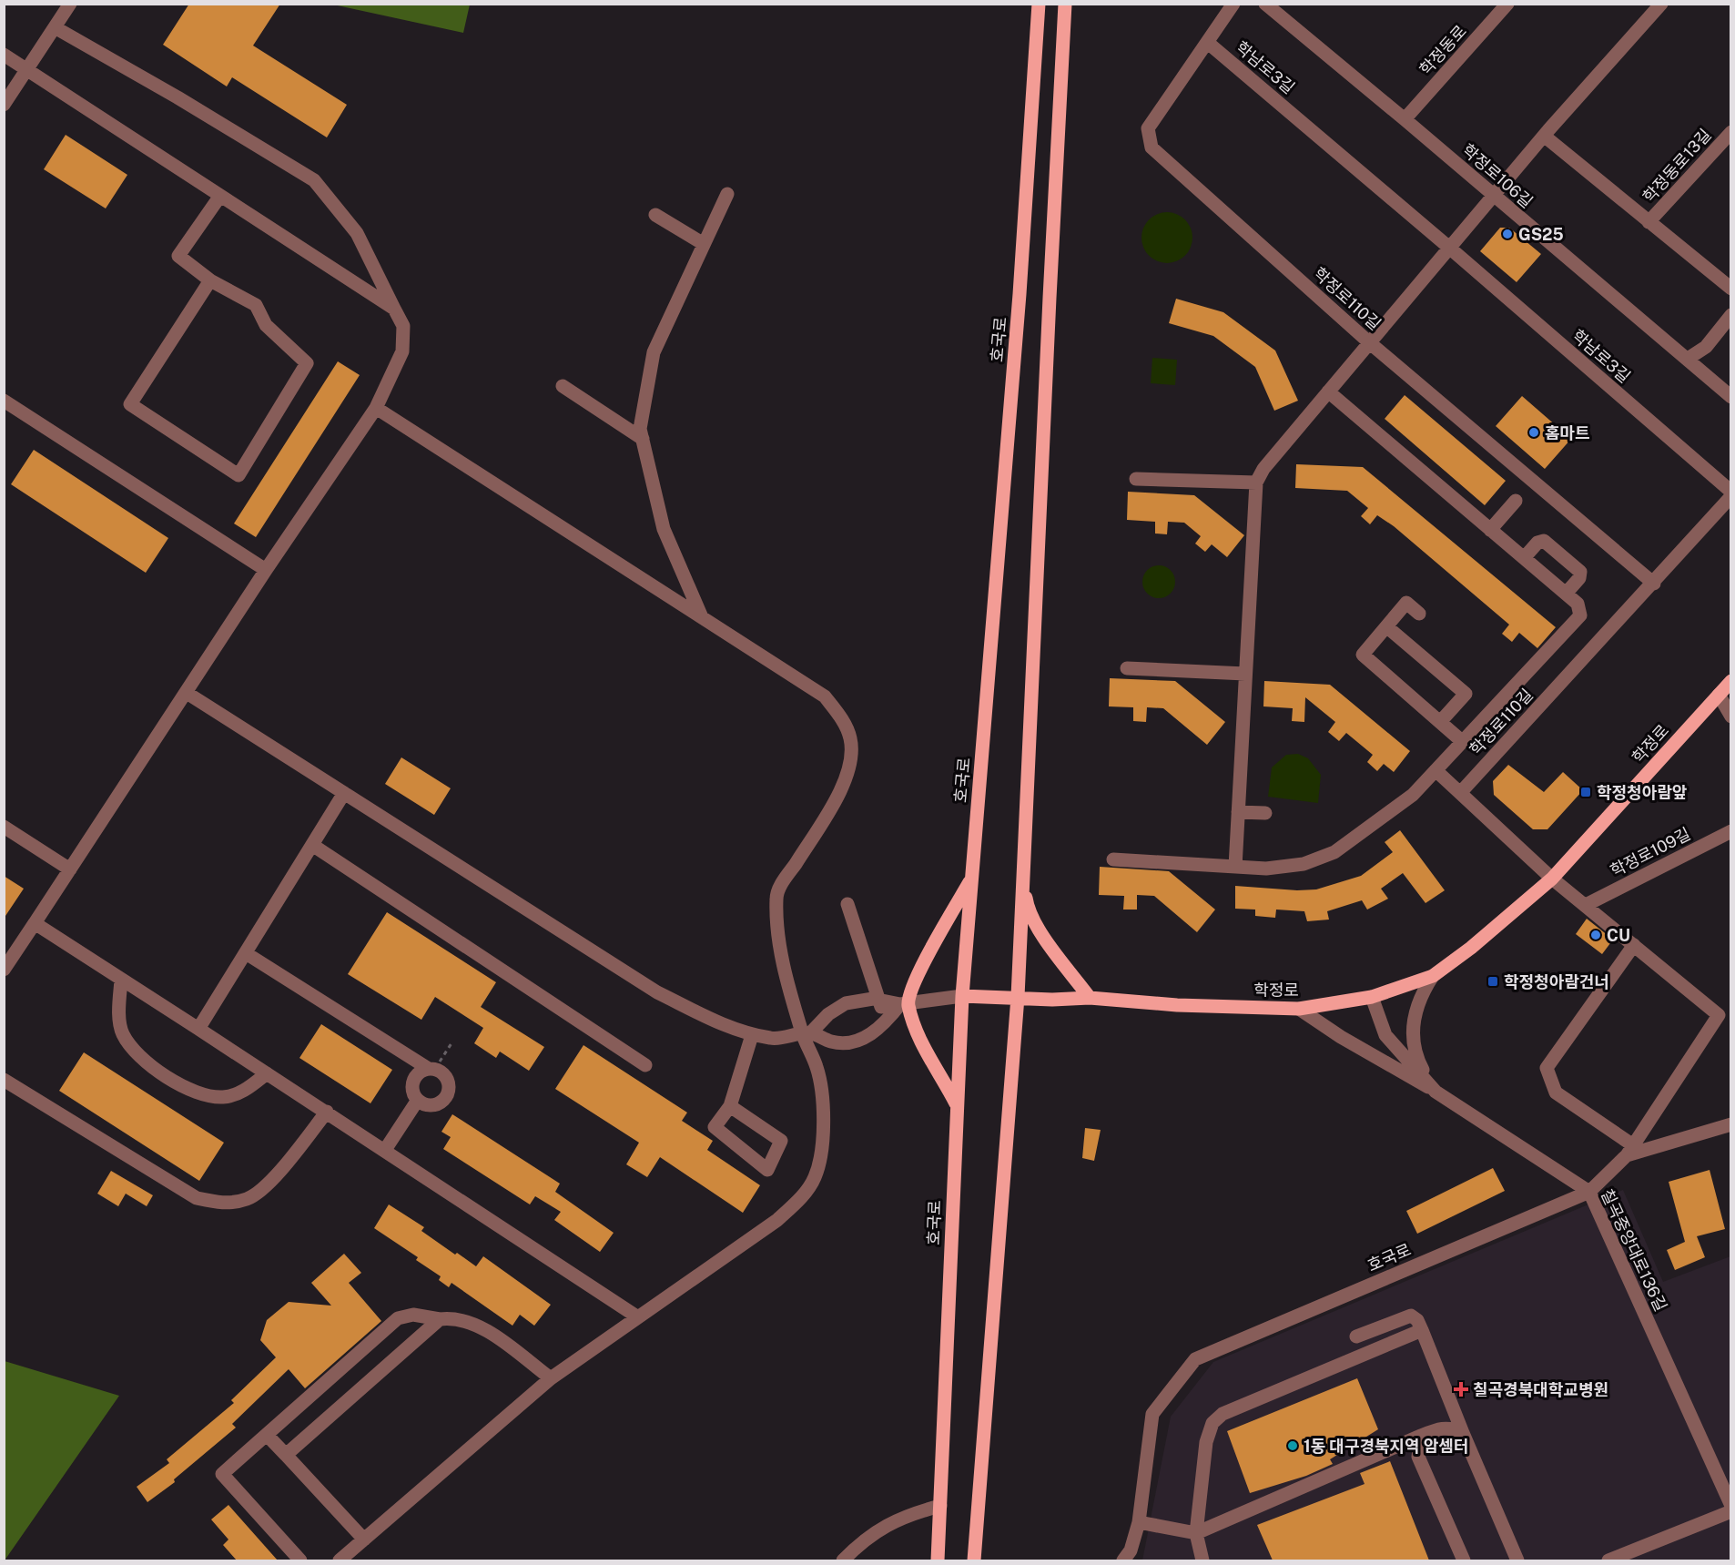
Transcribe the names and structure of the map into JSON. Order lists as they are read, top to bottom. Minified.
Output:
{"streets":{"main road":["호국로","학정로"],"street":["학정동로","학남로3길","학정동로13길","학정로106길","학정로110길","학정로109길","칠곡중앙대로136길"]},"crossings":[["학정동로","학정로106길"],["학남로3길","학정로110길"],["호국로","학정로"],["호국로","칠곡중앙대로136길"],["학정로","칠곡중앙대로136길"]],"places":{"other":["GS25","홈마트","CU","1동 대구경북지역 암셈터"],"transit":["학정청아람앞","학정청아람건너"],"health":["칠곡경북대학교병원"]}}
